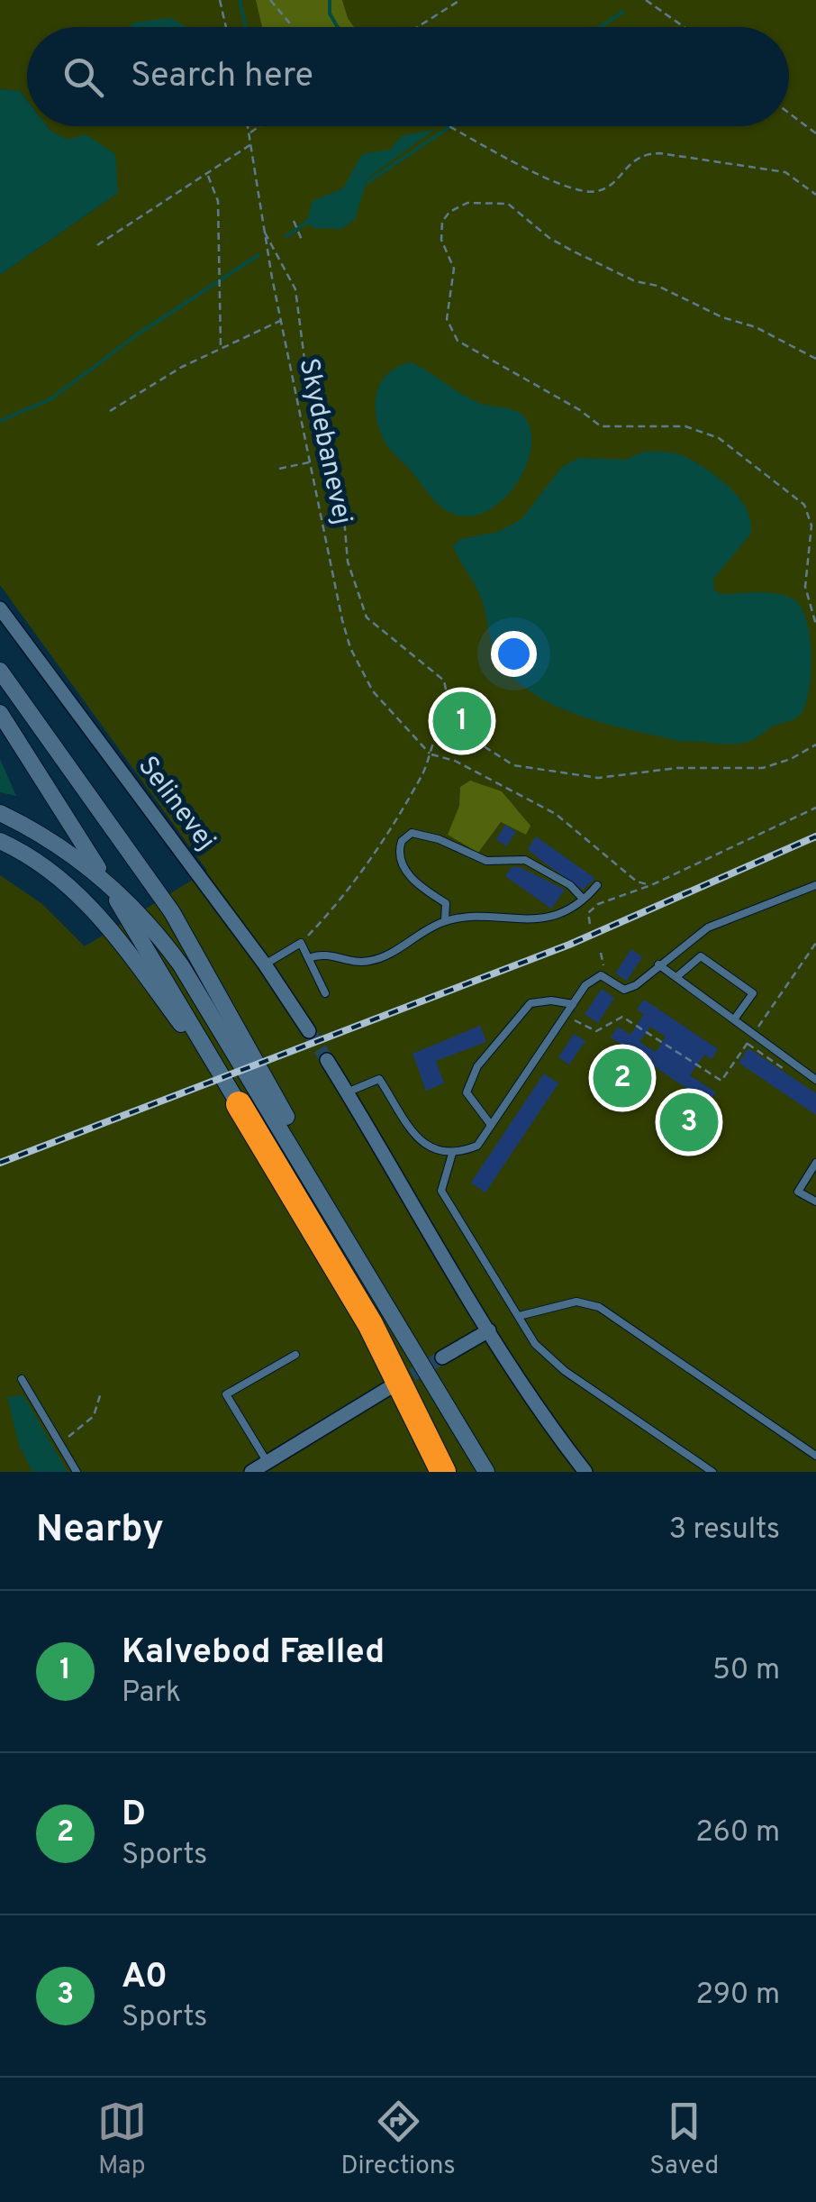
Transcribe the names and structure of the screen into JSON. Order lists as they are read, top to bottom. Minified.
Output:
{"streets":{"street":["Selinevej"],"path":["Skydebanevej"]},"page":{"search":"Search here","pins":["1","2","3"],"heading":["Nearby","3 results"],"list":[{"mark":"1","name":"Kalvebod Fælled","note":"Park","value":"50 m"},{"mark":"2","name":"D","note":"Sports","value":"260 m"},{"mark":"3","name":"A0","note":"Sports","value":"290 m"}],"nav":["Map","Directions","Saved"]}}
